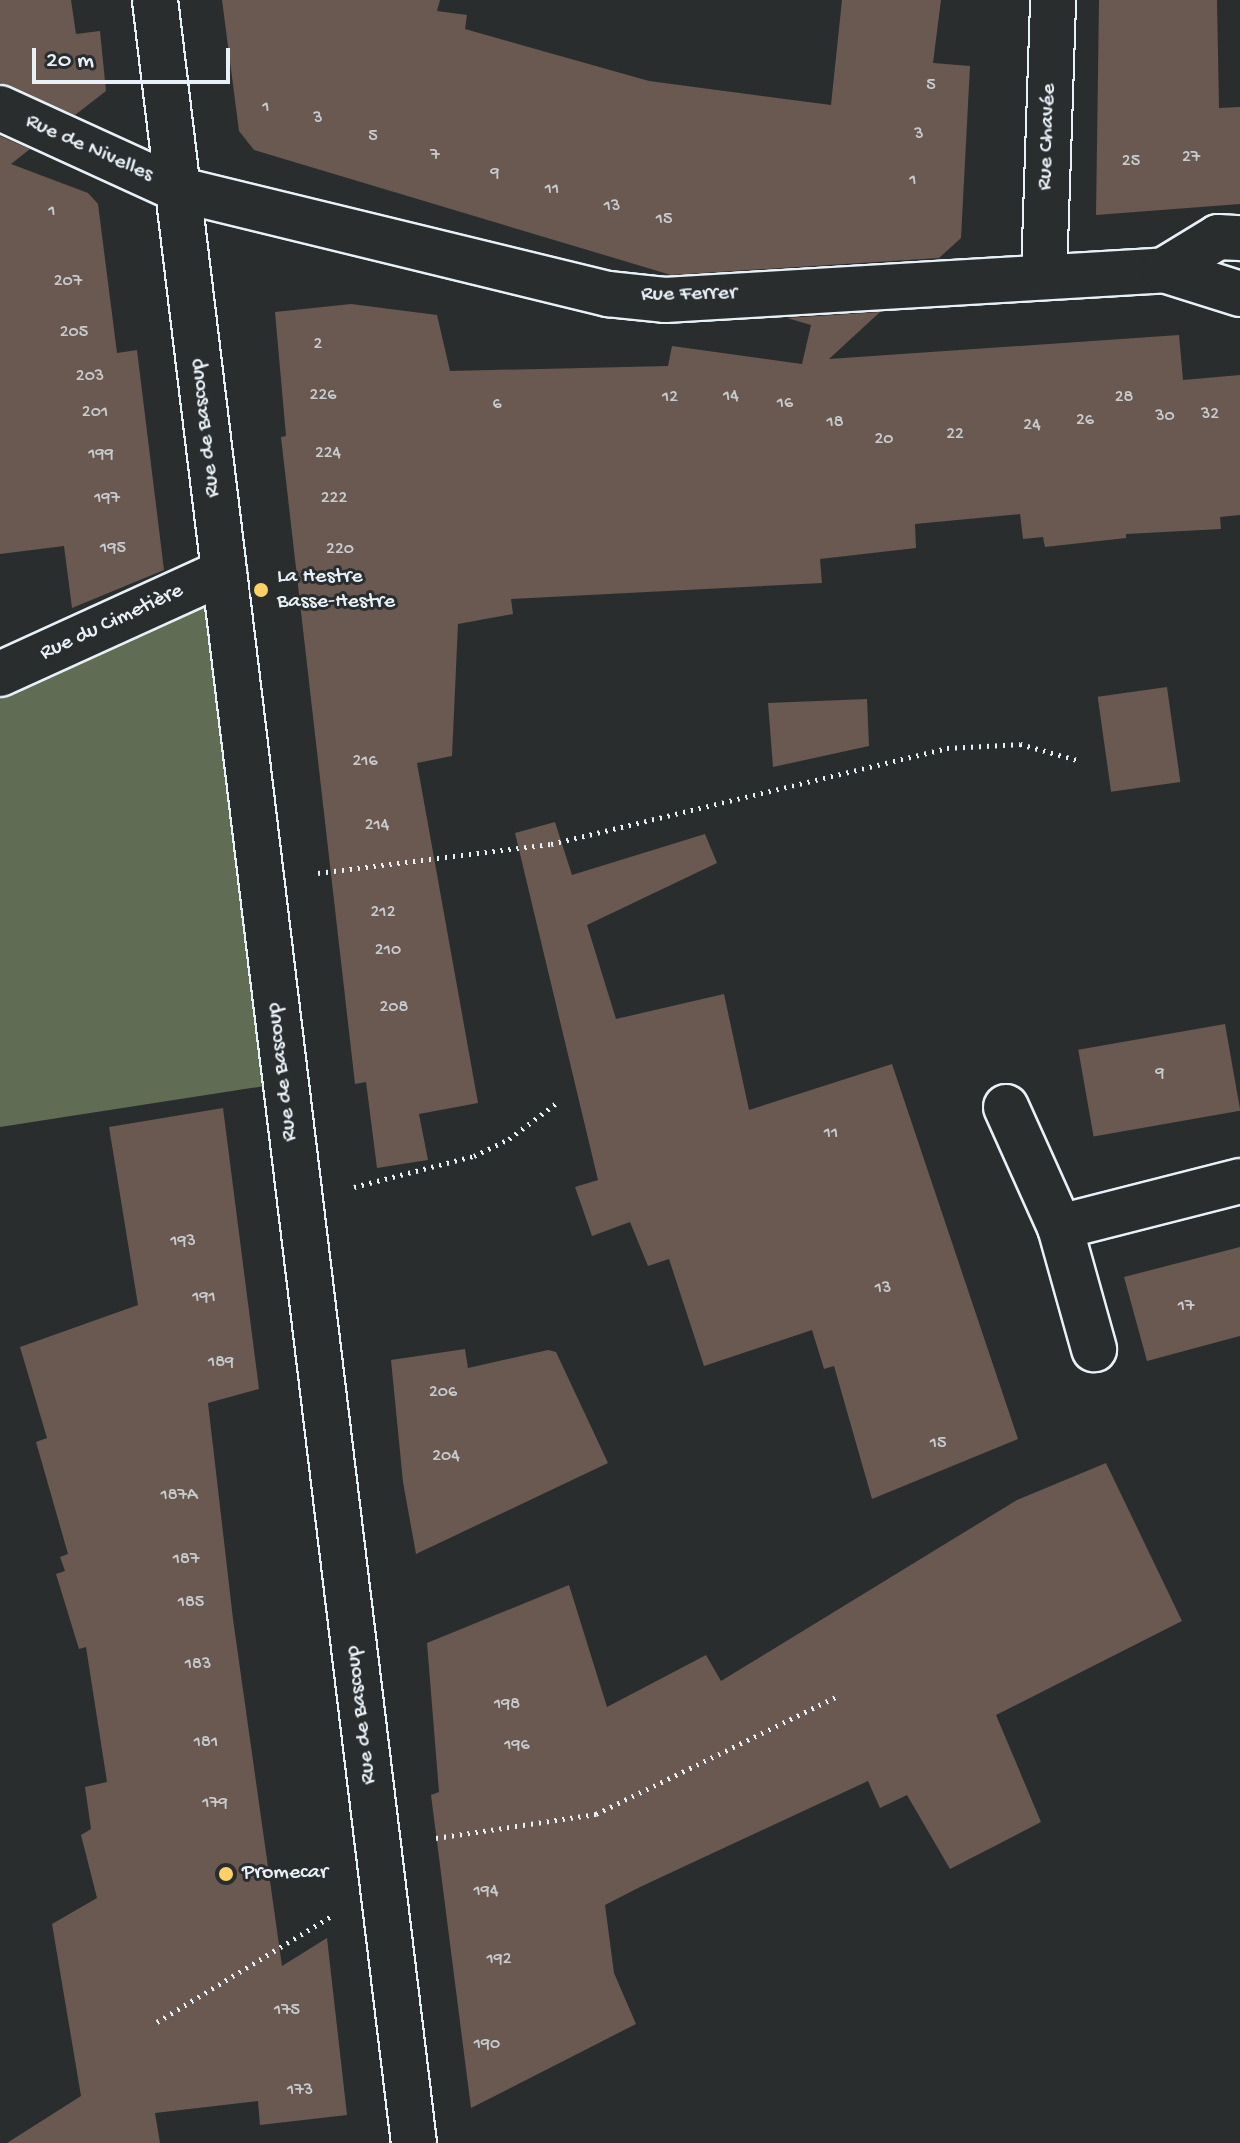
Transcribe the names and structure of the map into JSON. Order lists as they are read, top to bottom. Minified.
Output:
{"streets":{"street":["Rue Chavée","Rue de Nivelles","Rue Ferrer","Rue de Bascoup","Rue du Cimetière"]},"crossings":[["Rue Chavée","Rue Ferrer"],["Rue de Nivelles","Rue Ferrer"],["Rue de Nivelles","Rue de Bascoup"],["Rue Ferrer","Rue de Bascoup"],["Rue de Bascoup","Rue du Cimetière"]],"places":["La Hestre Basse-Hestre","Promecar"],"house_numbers":["5","1","3","3","5","7","27","25","9","1","11","13","1","15","207","205","2","203","226","14","12","28","16","6","201","32","30","26","18","24","22","20","224","199","197","222","195","220","216","214","212","210","208","9","11","193","13","191","17","189","206","15","204","187A","187","185","183","198","181","196","179","194","192","175","190","173"],"scale_bar":"20 m"}
